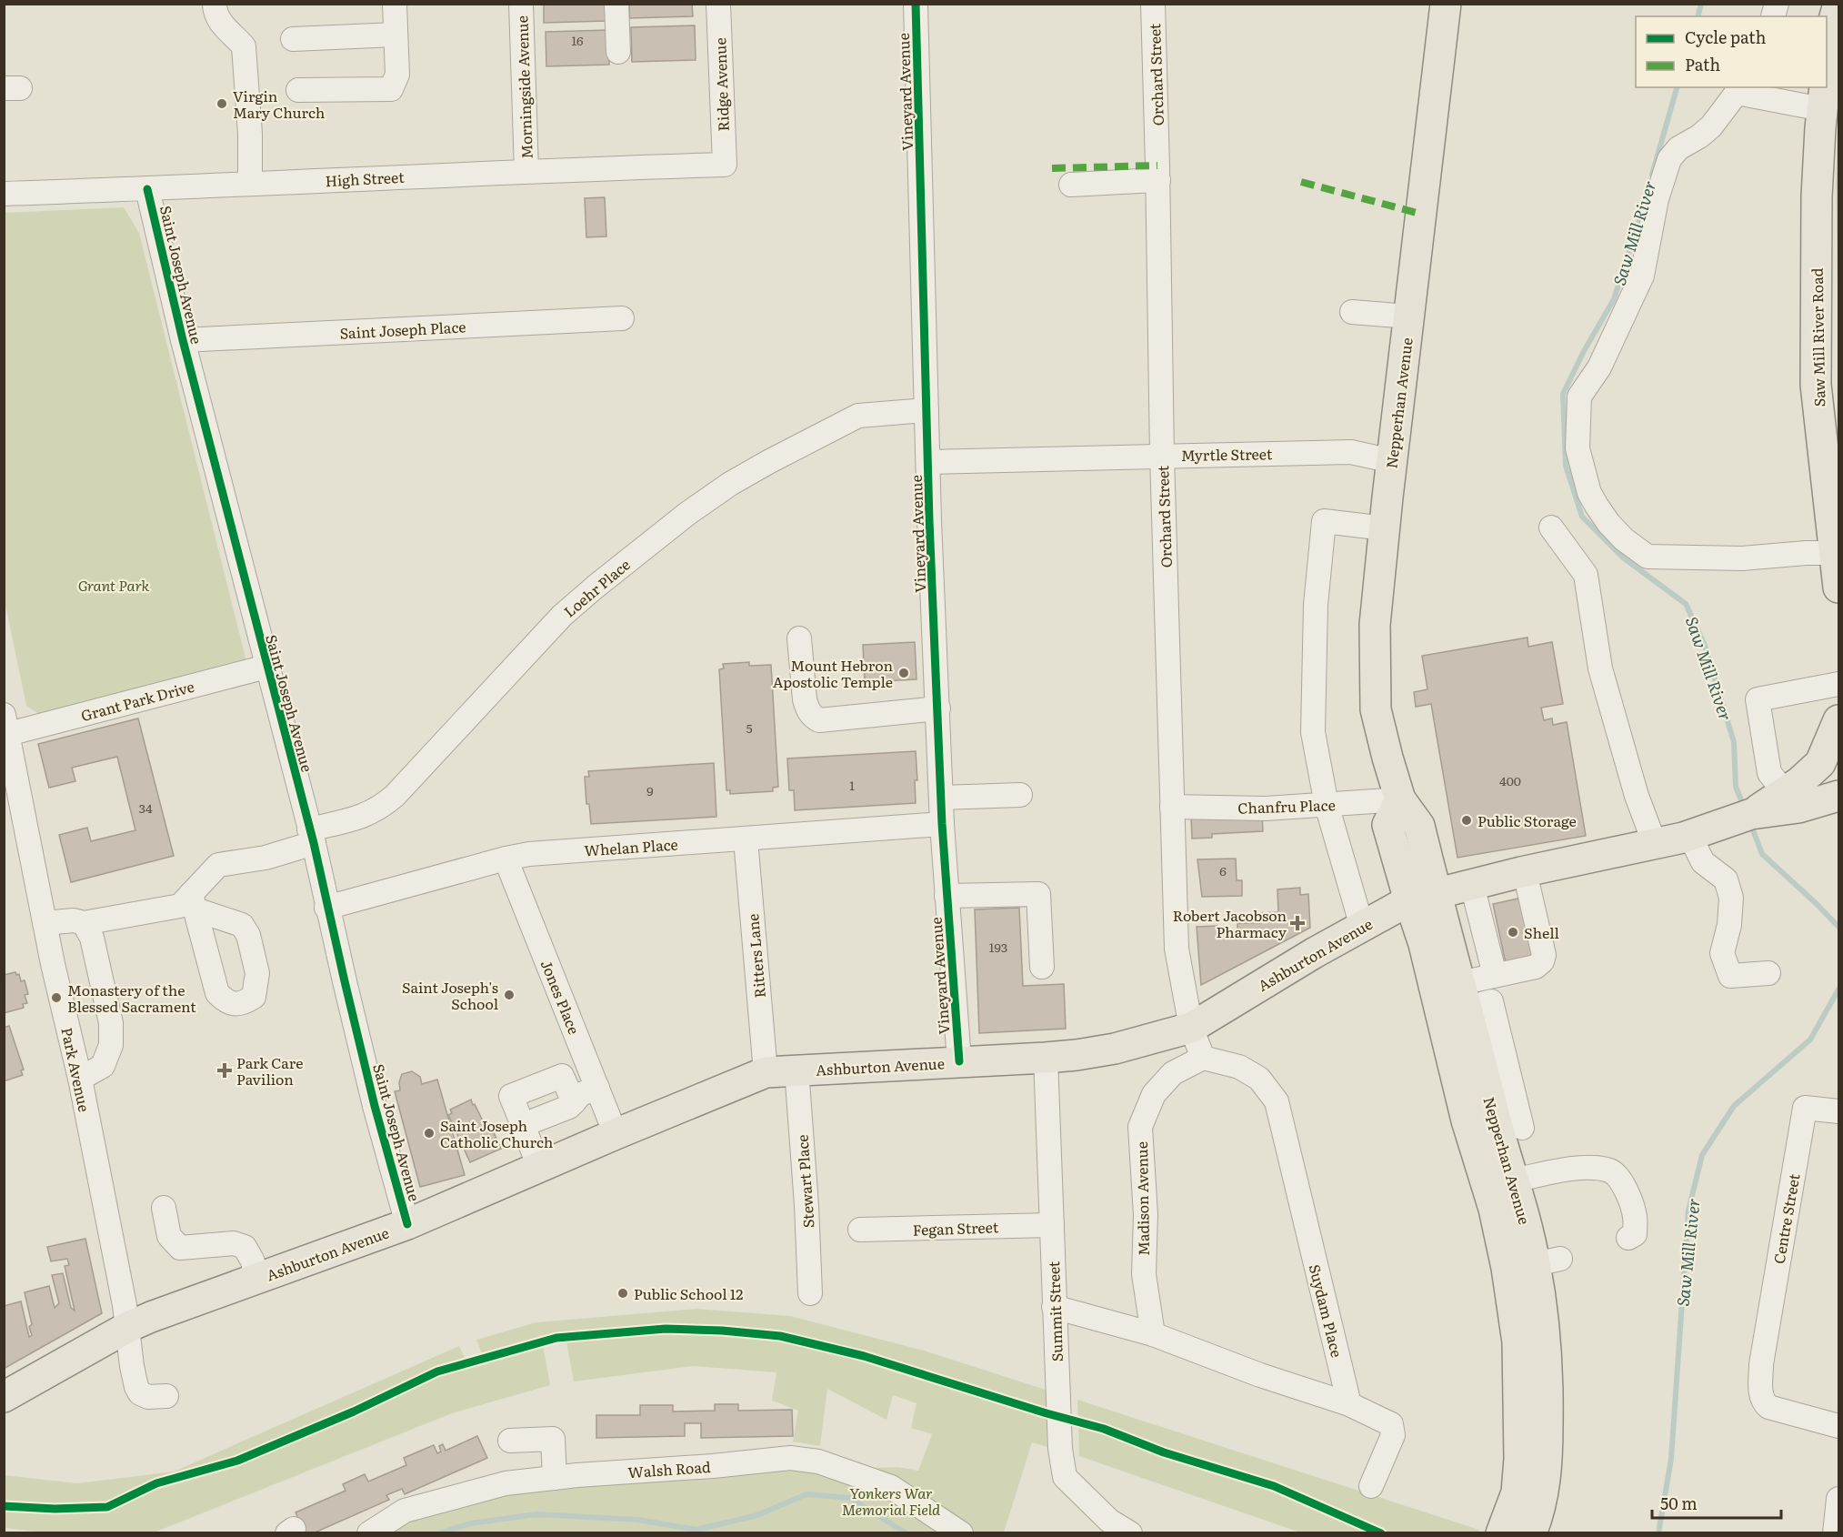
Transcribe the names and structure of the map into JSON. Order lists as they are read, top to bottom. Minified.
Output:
{"streets":{"main road":["Saw Mill River Road","Nepperhan Avenue","Ashburton Avenue"],"street":["Orchard Street","Ridge Avenue","Morningside Avenue","Vineyard Avenue","High Street","Saint Joseph Avenue","Saint Joseph Place","Myrtle Street","Loehr Place","Grant Park Drive","Chanfru Place","Whelan Place","Ritters Lane","Jones Place","Park Avenue","Stewart Place","Madison Avenue","Centre Street","Fegan Street","Suydam Place","Summit Street","Walsh Road"]},"crossings":[["Orchard Street","Myrtle Street"],["Orchard Street","Chanfru Place"],["Orchard Street","Ashburton Avenue"],["Ridge Avenue","High Street"],["Morningside Avenue","High Street"],["Vineyard Avenue","Myrtle Street"],["Vineyard Avenue","Loehr Place"],["Vineyard Avenue","Whelan Place"],["Vineyard Avenue","Ashburton Avenue"],["High Street","Saint Joseph Avenue"],["Saint Joseph Avenue","Saint Joseph Place"],["Saint Joseph Avenue","Loehr Place"],["Saint Joseph Avenue","Grant Park Drive"],["Saint Joseph Avenue","Whelan Place"],["Saint Joseph Avenue","Ashburton Avenue"],["Nepperhan Avenue","Myrtle Street"],["Nepperhan Avenue","Chanfru Place"],["Nepperhan Avenue","Ashburton Avenue"],["Loehr Place","Park Avenue"],["Grant Park Drive","Park Avenue"],["Whelan Place","Ritters Lane"],["Whelan Place","Jones Place"],["Ashburton Avenue","Ritters Lane"],["Ashburton Avenue","Jones Place"],["Ashburton Avenue","Park Avenue"],["Ashburton Avenue","Stewart Place"],["Ashburton Avenue","Summit Street"],["Madison Avenue","Suydam Place"],["Fegan Street","Summit Street"]],"water":["Saw Mill River"],"parks":["Grant Park","Yonkers War Memorial Field"],"places":{"other":["Virgin Mary Church","Mount Hebron Apostolic Temple","Public Storage","Shell","Saint Joseph's School","Monastery of the Blessed Sacrament","Saint Joseph Catholic Church","Public School 12"],"health":["Robert Jacobson Pharmacy","Park Care Pavilion"]},"house_numbers":["16","5","400","1","9","34","6","193"],"legend":["Cycle path","Path"],"scale_bar":"50 m"}
